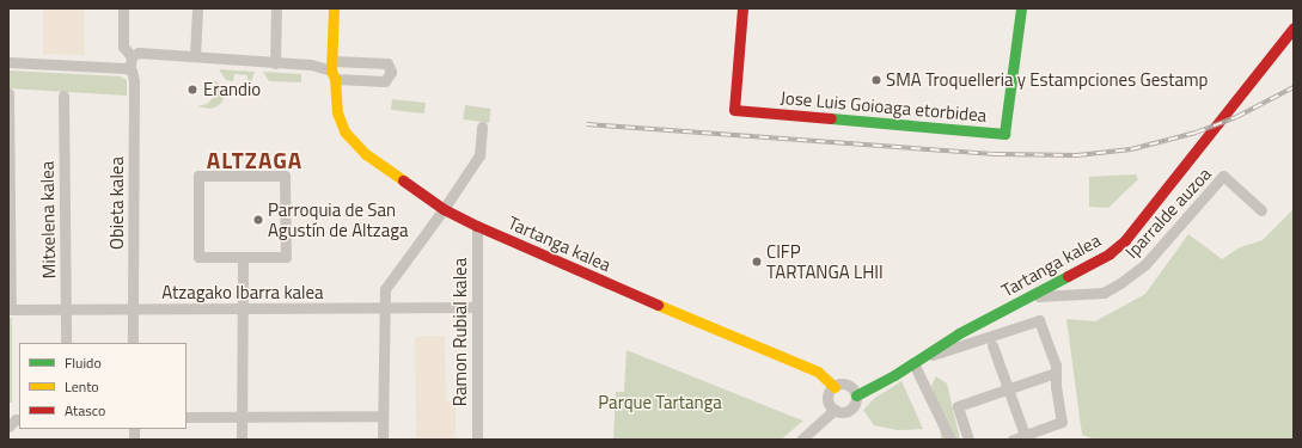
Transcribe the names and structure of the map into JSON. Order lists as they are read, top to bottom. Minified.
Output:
{"streets":{"street":["Jose Luis Goioaga etorbidea","Obieta kalea","Iparralde auzoa","Mitxelena kalea","Tartanga kalea","Atzagako Ibarra kalea","Ramon Rubial kalea"]},"crossings":[["Obieta kalea","Atzagako Ibarra kalea"],["Iparralde auzoa","Tartanga kalea"],["Mitxelena kalea","Atzagako Ibarra kalea"],["Tartanga kalea","Ramon Rubial kalea"],["Atzagako Ibarra kalea","Ramon Rubial kalea"]],"districts":["ALTZAGA"],"parks":["Parque Tartanga"],"places":["SMA Troquelleria y Estampciones Gestamp","Erandio","Parroquia de San Agustín de Altzaga","CIFP TARTANGA LHII"],"legend":["Fluido","Lento","Atasco"]}
